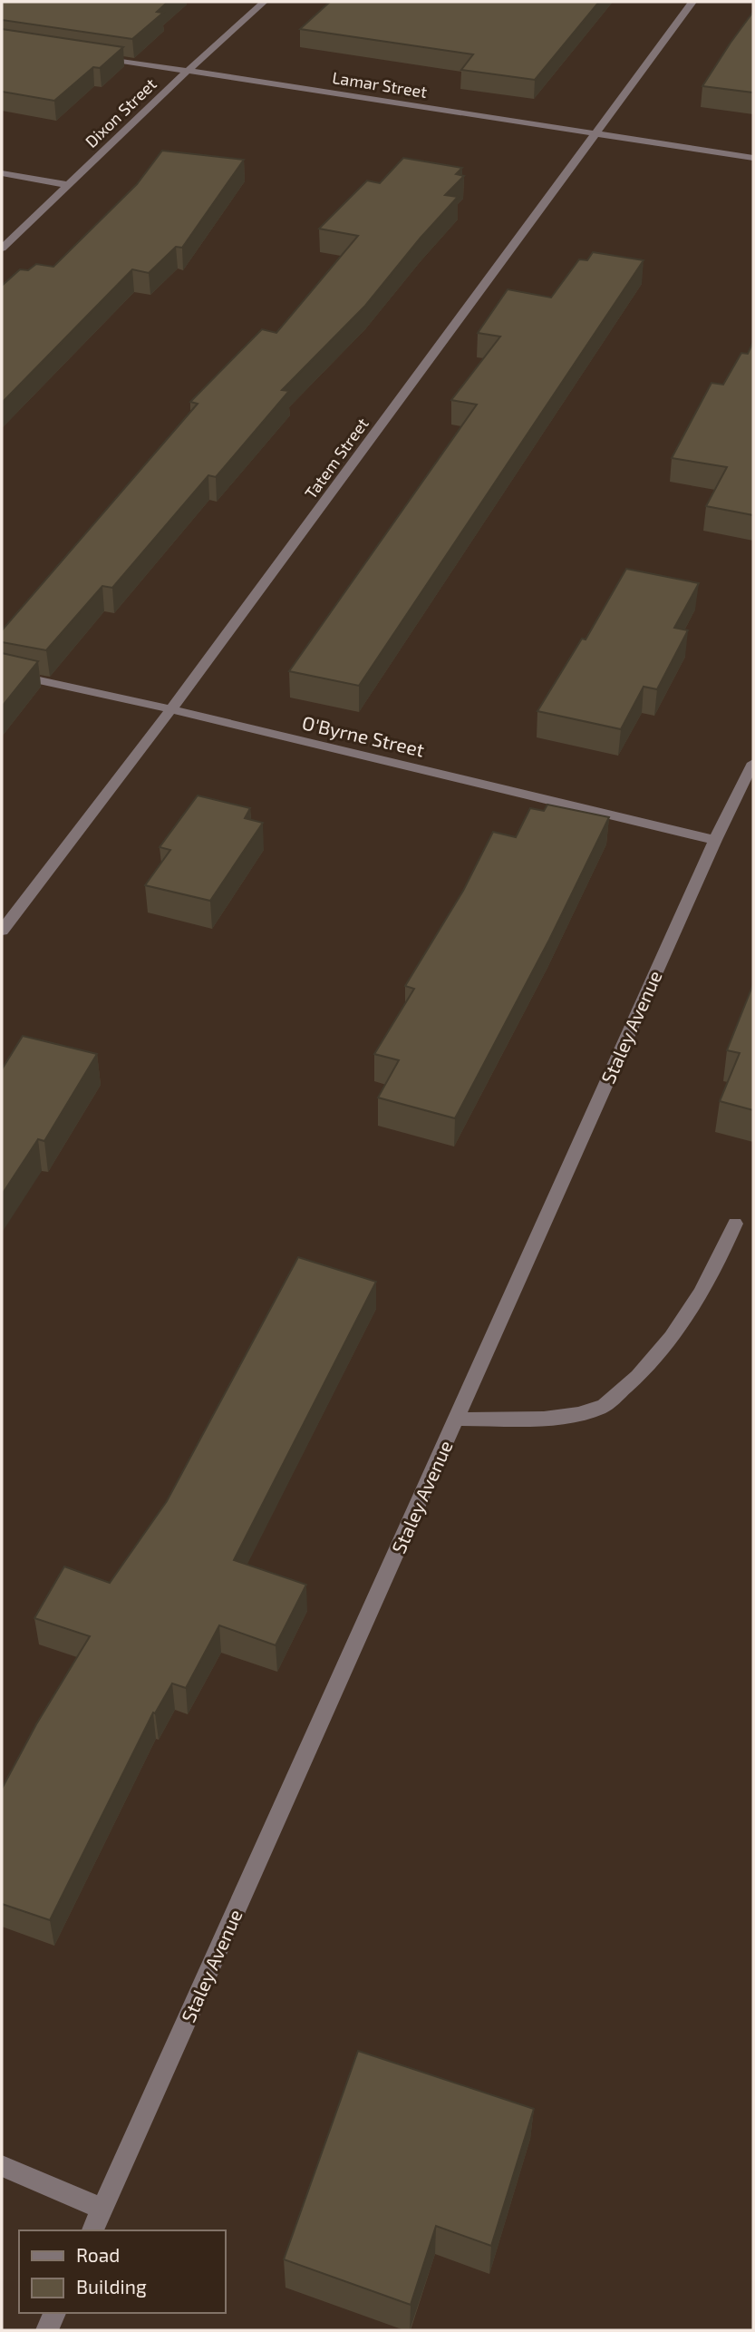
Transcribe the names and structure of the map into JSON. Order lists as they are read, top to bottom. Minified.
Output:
{"streets":{"street":["Lamar Street","Dixon Street","Tatem Street","O'Byrne Street","Staley Avenue"]},"crossings":[["Lamar Street","Dixon Street"],["Lamar Street","Tatem Street"],["Tatem Street","O'Byrne Street"],["O'Byrne Street","Staley Avenue"]],"legend":["Road","Building"]}
